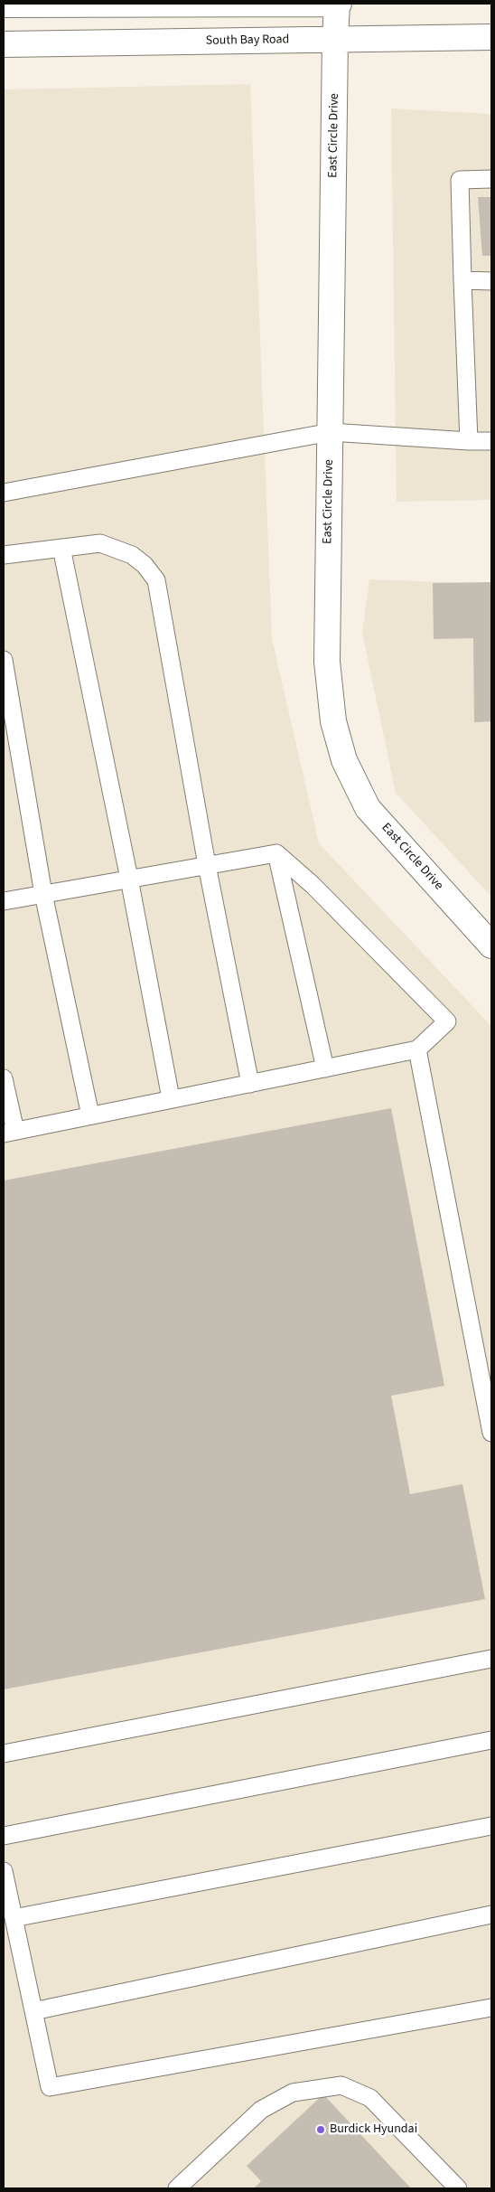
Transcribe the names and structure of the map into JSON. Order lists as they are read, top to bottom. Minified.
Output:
{"streets":{"street":["South Bay Road","East Circle Drive"]},"crossings":[["South Bay Road","East Circle Drive"]],"places":["Burdick Hyundai"]}
